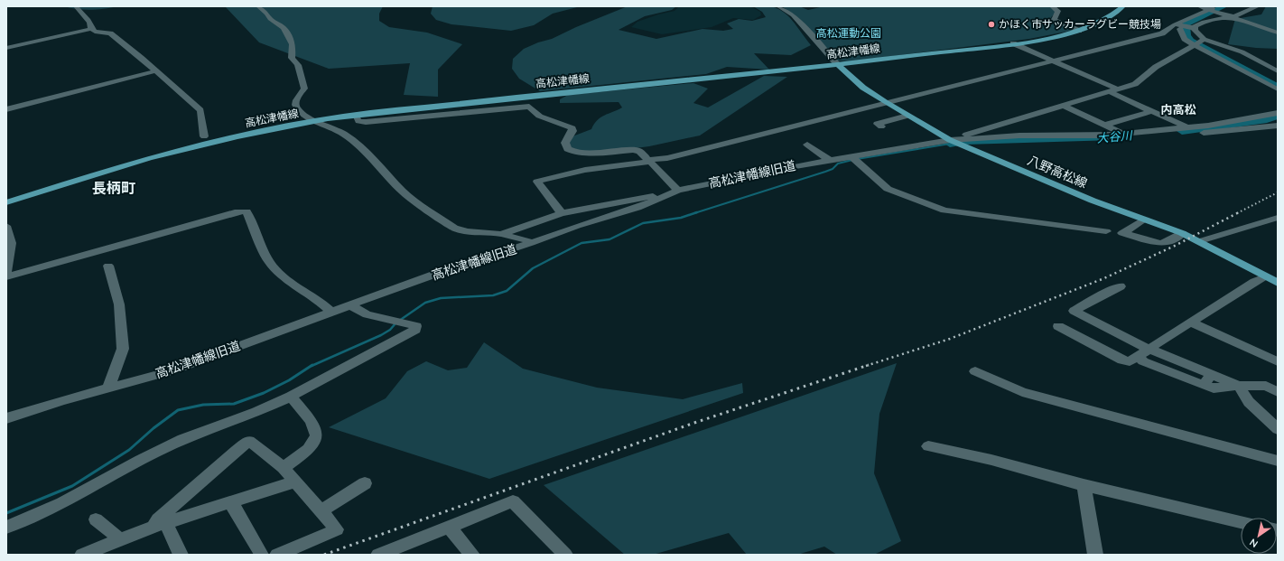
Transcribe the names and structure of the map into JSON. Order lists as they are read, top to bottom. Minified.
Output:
{"streets":{"main road":["高松津幡線","八野高松線"],"street":["高松津幡線旧道"]},"crossings":[["高松津幡線","八野高松線"],["八野高松線","高松津幡線旧道"]],"districts":["内高松","長柄町"],"water":["大谷川"],"parks":["高松運動公園"],"places":["かほく市サッカーラグビー競技場"],"north":"bottom left"}
